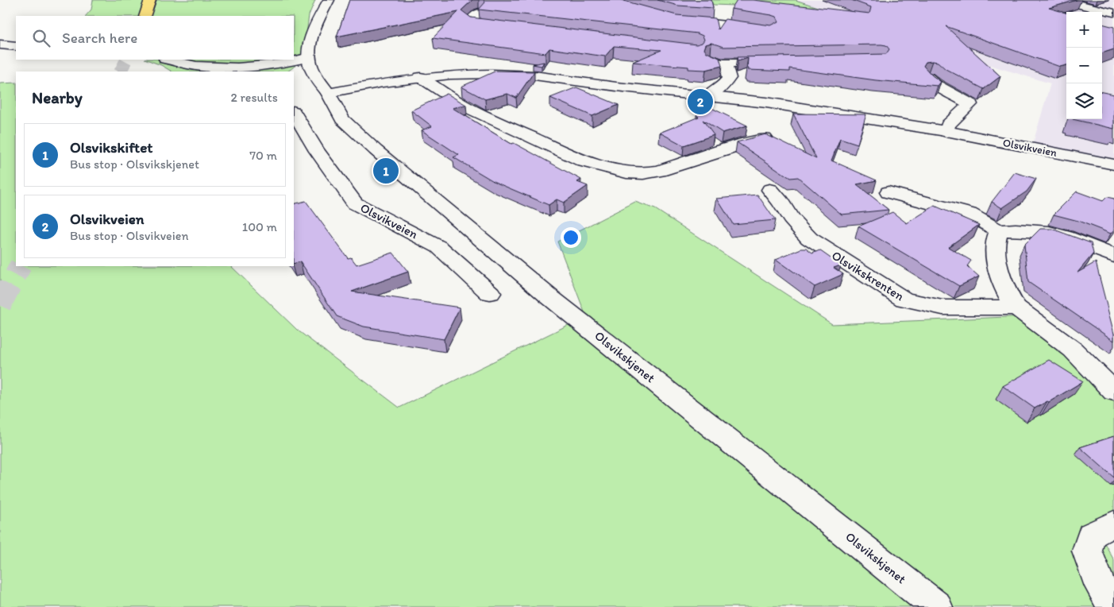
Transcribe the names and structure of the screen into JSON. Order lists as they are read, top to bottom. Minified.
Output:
{"streets":{"street":["Olsvikveien","Olsvikskrenten","Olsvikskjenet"]},"crossings":[["Olsvikveien","Olsvikskjenet"]],"page":{"map_buttons":["+","−"],"search":"Search here","heading":["Nearby","2 results"],"pins":["2","1"],"list":[{"mark":"1","name":"Olsvikskiftet","note":"Bus stop · Olsvikskjenet","value":"70 m"},{"mark":"2","name":"Olsvikveien","note":"Bus stop · Olsvikveien","value":"100 m"}]}}
